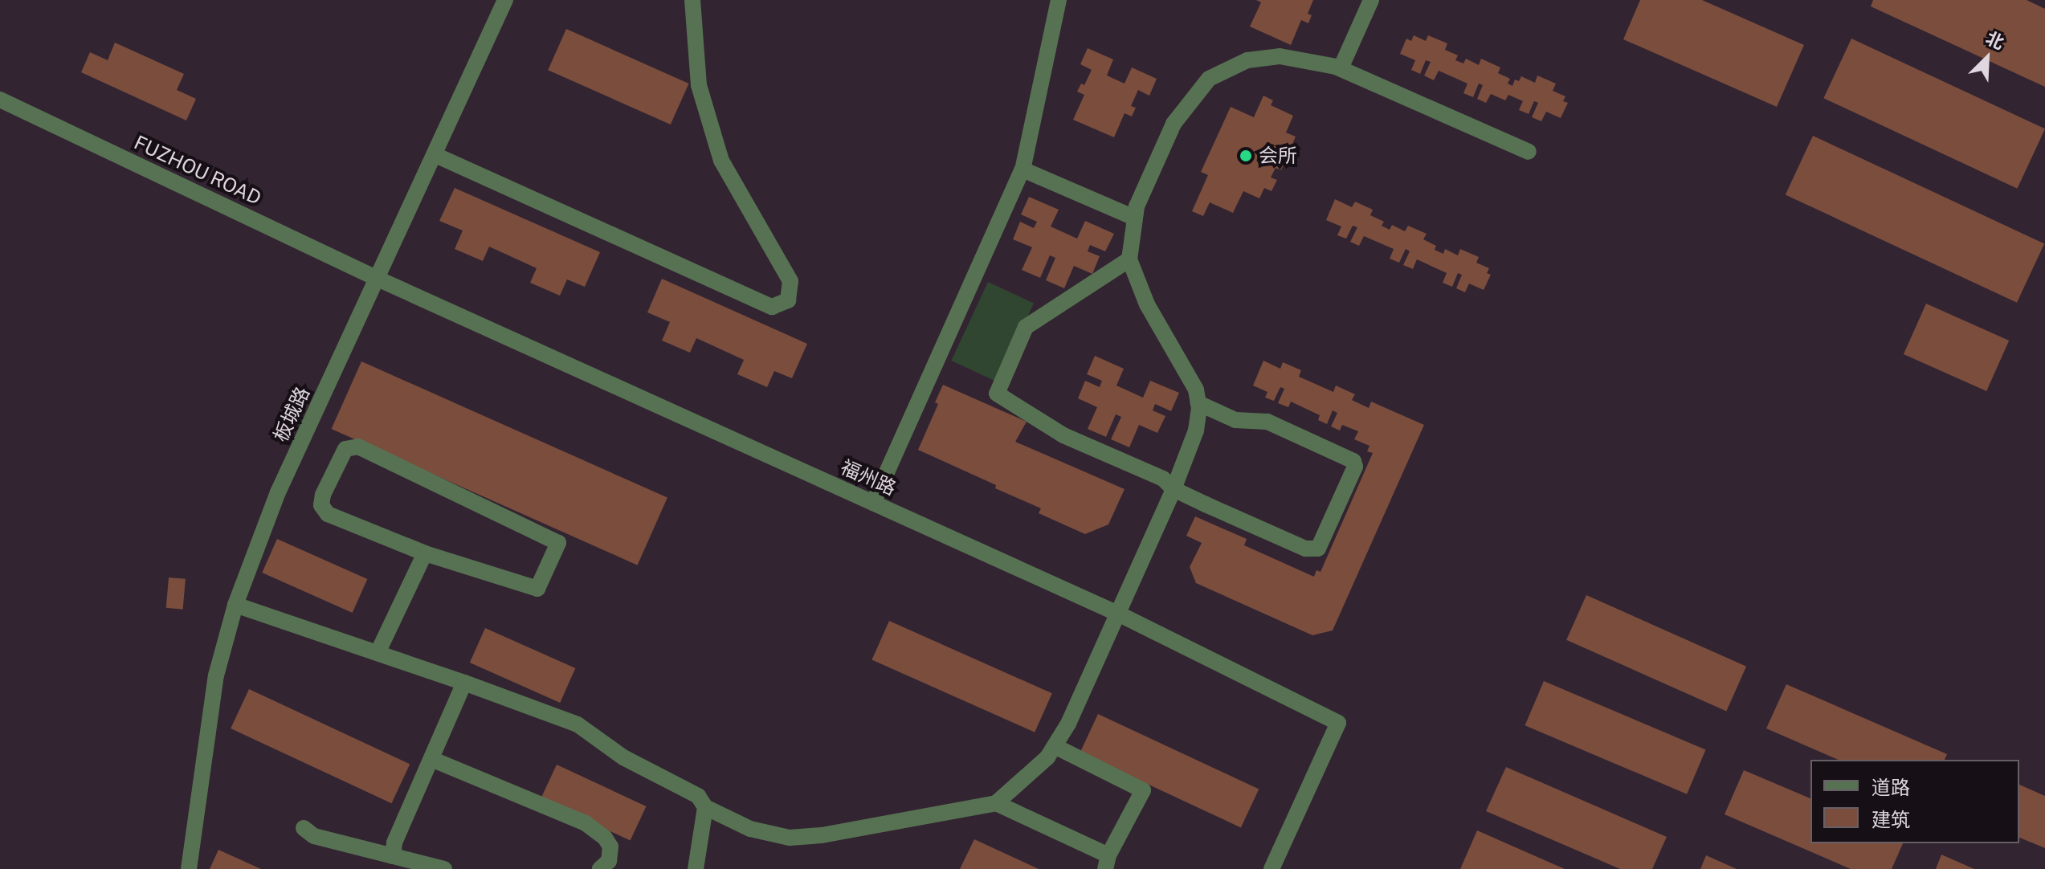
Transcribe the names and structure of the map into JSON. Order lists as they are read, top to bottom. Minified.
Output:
{"streets":{"street":["FUZHOU ROAD","板城路","福州路"]},"crossings":[["FUZHOU ROAD","板城路"],["FUZHOU ROAD","福州路"],["板城路","福州路"]],"places":["会所"],"legend":["道路","建筑"],"north":"top right"}
